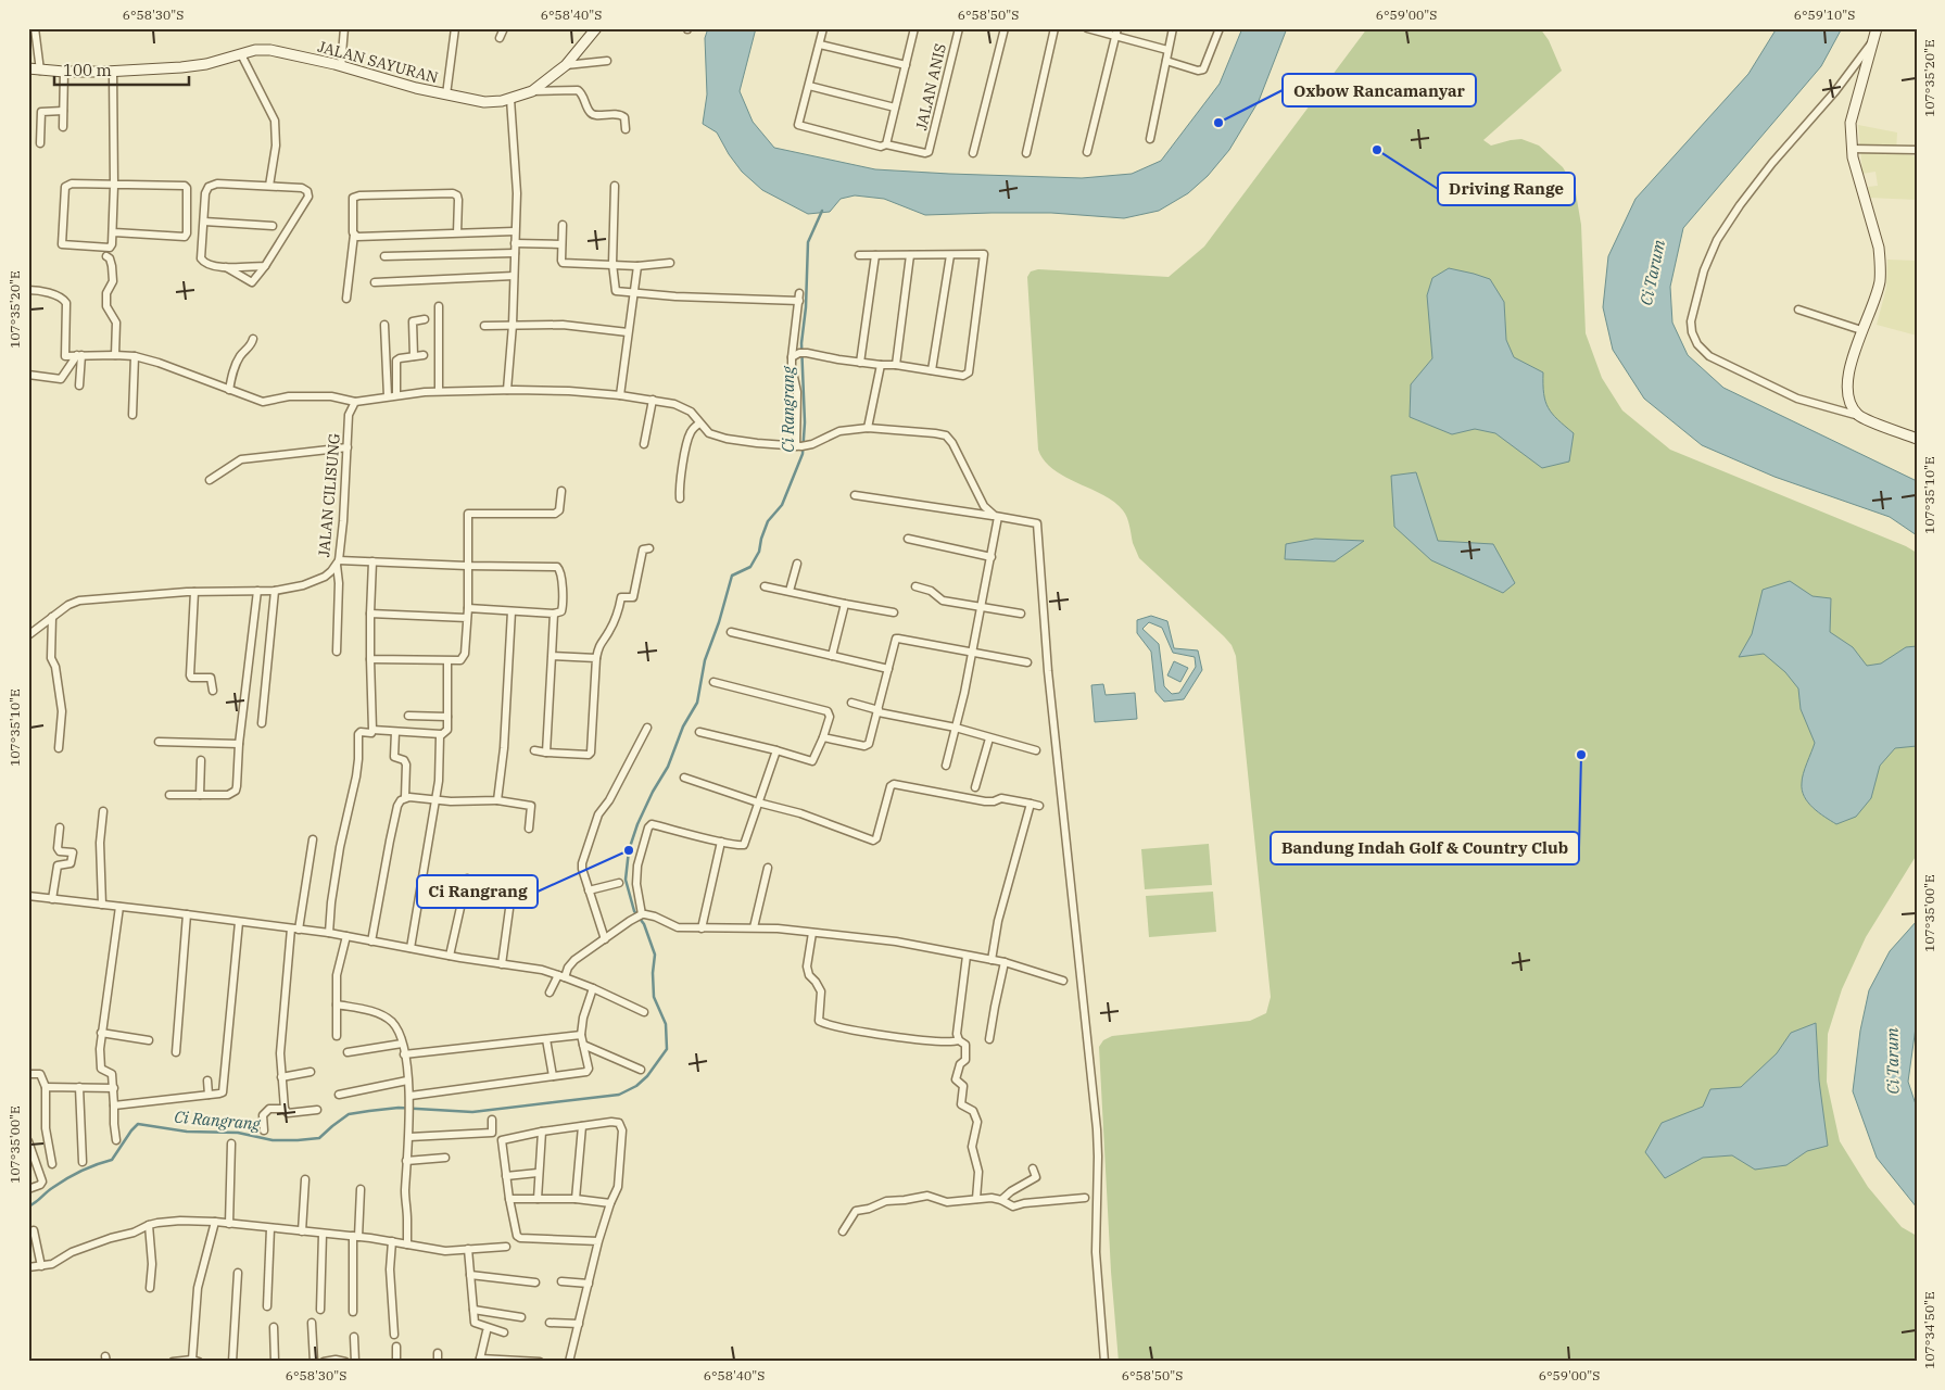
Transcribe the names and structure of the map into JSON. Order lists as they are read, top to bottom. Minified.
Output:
{"streets":{"street":["JALAN SAYURAN","JALAN ANIS","JALAN CILISUNG"]},"water":["Ci Tarum","Ci Rangrang"],"places":["Oxbow Rancamanyar","Driving Range","Bandung Indah Golf & Country Club","Ci Rangrang"],"scale_bar":"100 m","coordinates":["6°58'30\"S","6°58'40\"S","6°58'50\"S","6°59'00\"S","6°59'10\"S","107°35'20\"E","107°35'10\"E","107°35'00\"E","107°34'50\"E"]}
